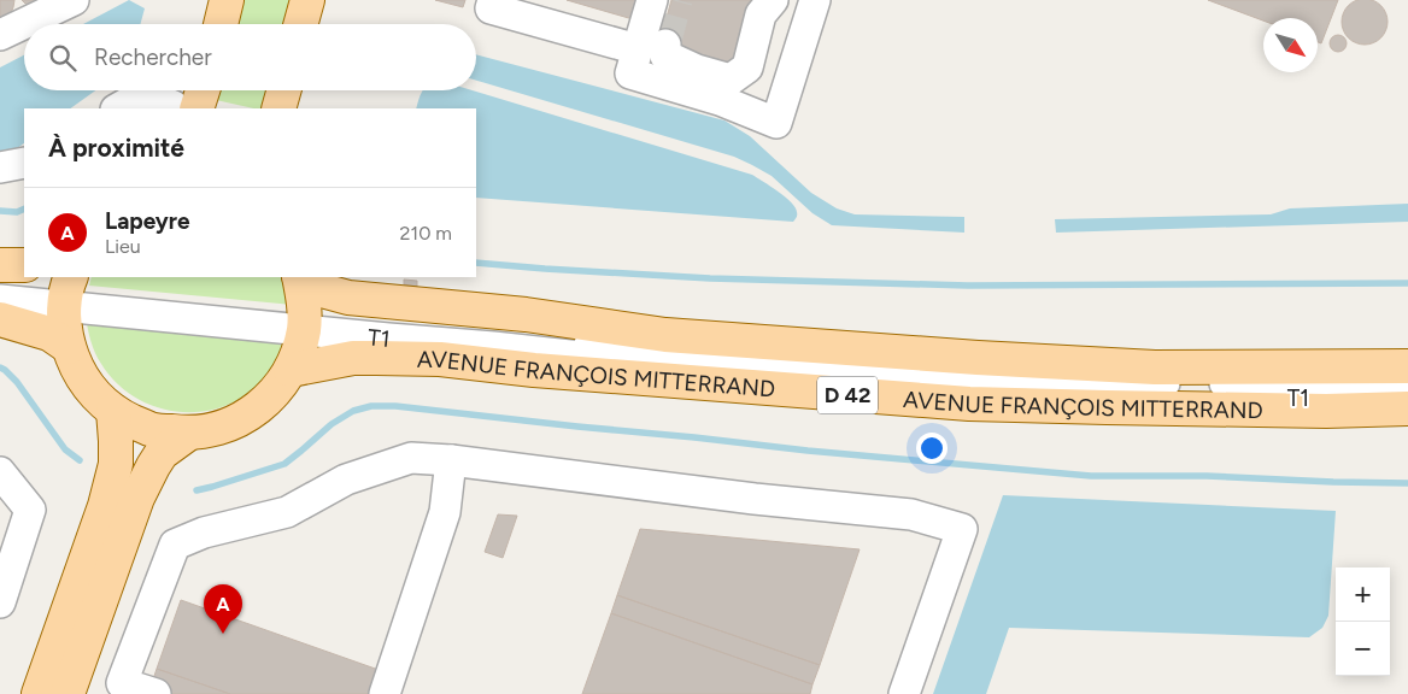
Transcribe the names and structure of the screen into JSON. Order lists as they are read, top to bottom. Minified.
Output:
{"streets":{"main road":["AVENUE FRANÇOIS MITTERRAND","D 42"],"lane":["T1"]},"north":"bottom right","page":{"search":"Rechercher","heading":"À proximité","list":[{"mark":"A","name":"Lapeyre","note":"Lieu","value":"210 m"}],"map_buttons":["+","−"],"pins":"A"}}
